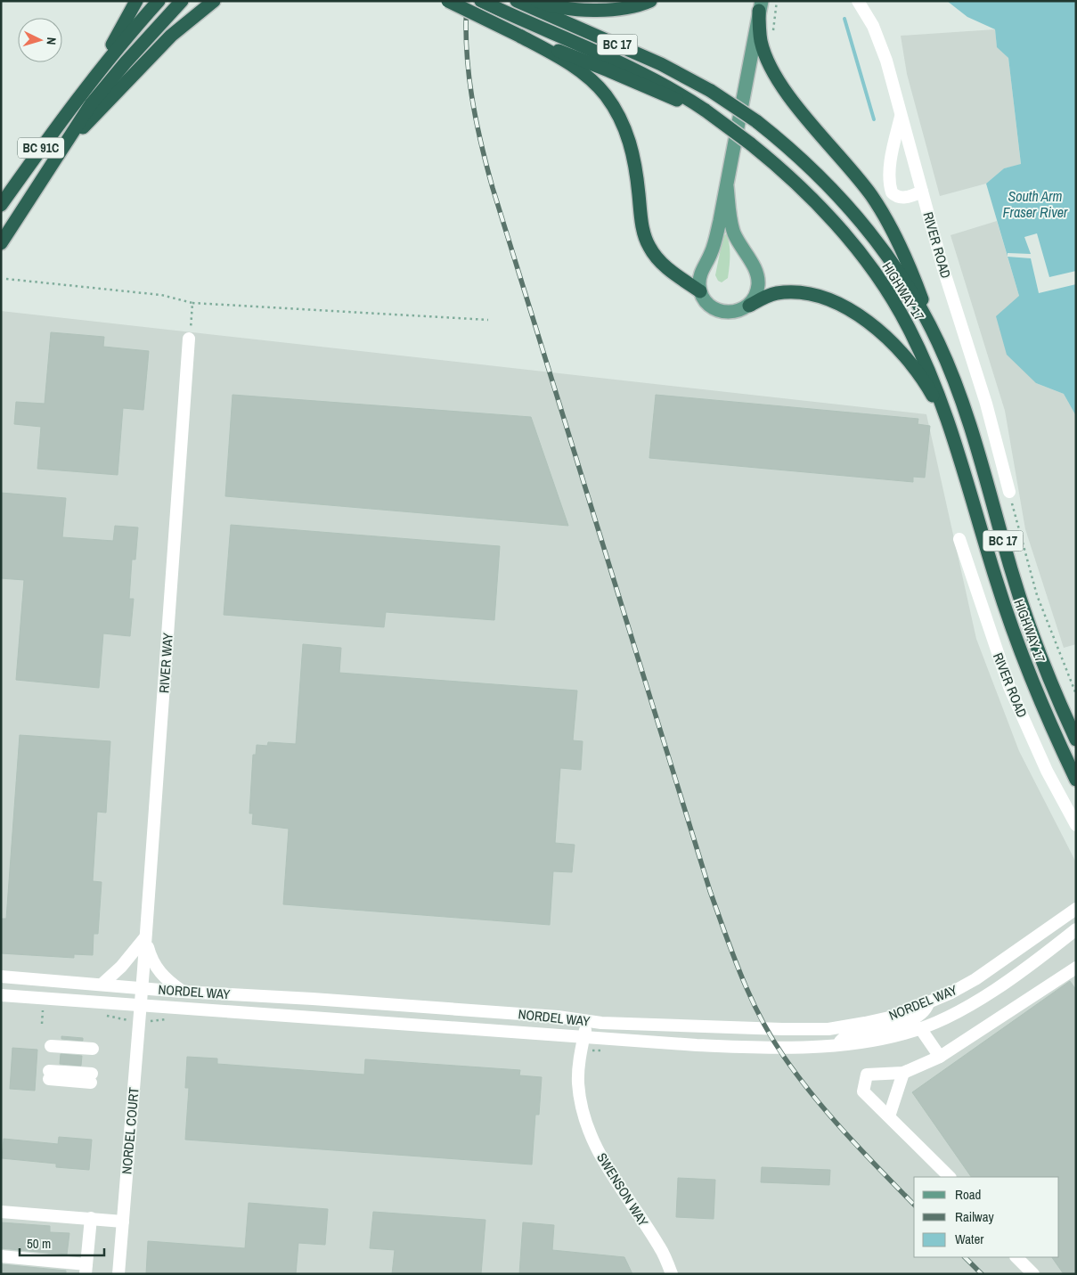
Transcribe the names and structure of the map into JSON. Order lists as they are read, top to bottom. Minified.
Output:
{"streets":{"highway":["BC 17","BC 91C","HIGHWAY 17"],"street":["RIVER ROAD","RIVER WAY","NORDEL WAY","NORDEL COURT","SWENSON WAY"]},"crossings":[["BC 17","HIGHWAY 17"],["RIVER WAY","NORDEL WAY"],["RIVER WAY","NORDEL COURT"],["NORDEL WAY","NORDEL COURT"],["NORDEL WAY","SWENSON WAY"]],"water":["South Arm Fraser River"],"legend":["Road","Railway","Water"],"scale_bar":"50 m","north":"right"}
